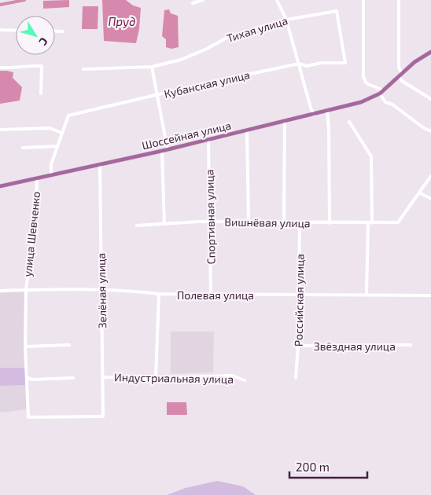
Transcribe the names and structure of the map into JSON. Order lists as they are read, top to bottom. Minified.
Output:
{"streets":{"main road":["Шоссейная улица"],"street":["Тихая улица","Кубанская улица","Спортивная улица","Вишнёвая улица","улица Шевченко","Зелёная улица","Полевая улица","Российская улица","Звёздная улица","Индустриальная улица"]},"crossings":[["Тихая улица","Кубанская улица"],["Шоссейная улица","Спортивная улица"],["Шоссейная улица","улица Шевченко"],["Шоссейная улица","Зелёная улица"],["Спортивная улица","Вишнёвая улица"],["Спортивная улица","Полевая улица"],["Вишнёвая улица","Российская улица"],["улица Шевченко","Зелёная улица"],["улица Шевченко","Полевая улица"],["Зелёная улица","Полевая улица"],["Зелёная улица","Индустриальная улица"],["Полевая улица","Российская улица"],["Российская улица","Звёздная улица"]],"water":["Пруд"],"scale_bar":"200 m","north":"bottom right"}
